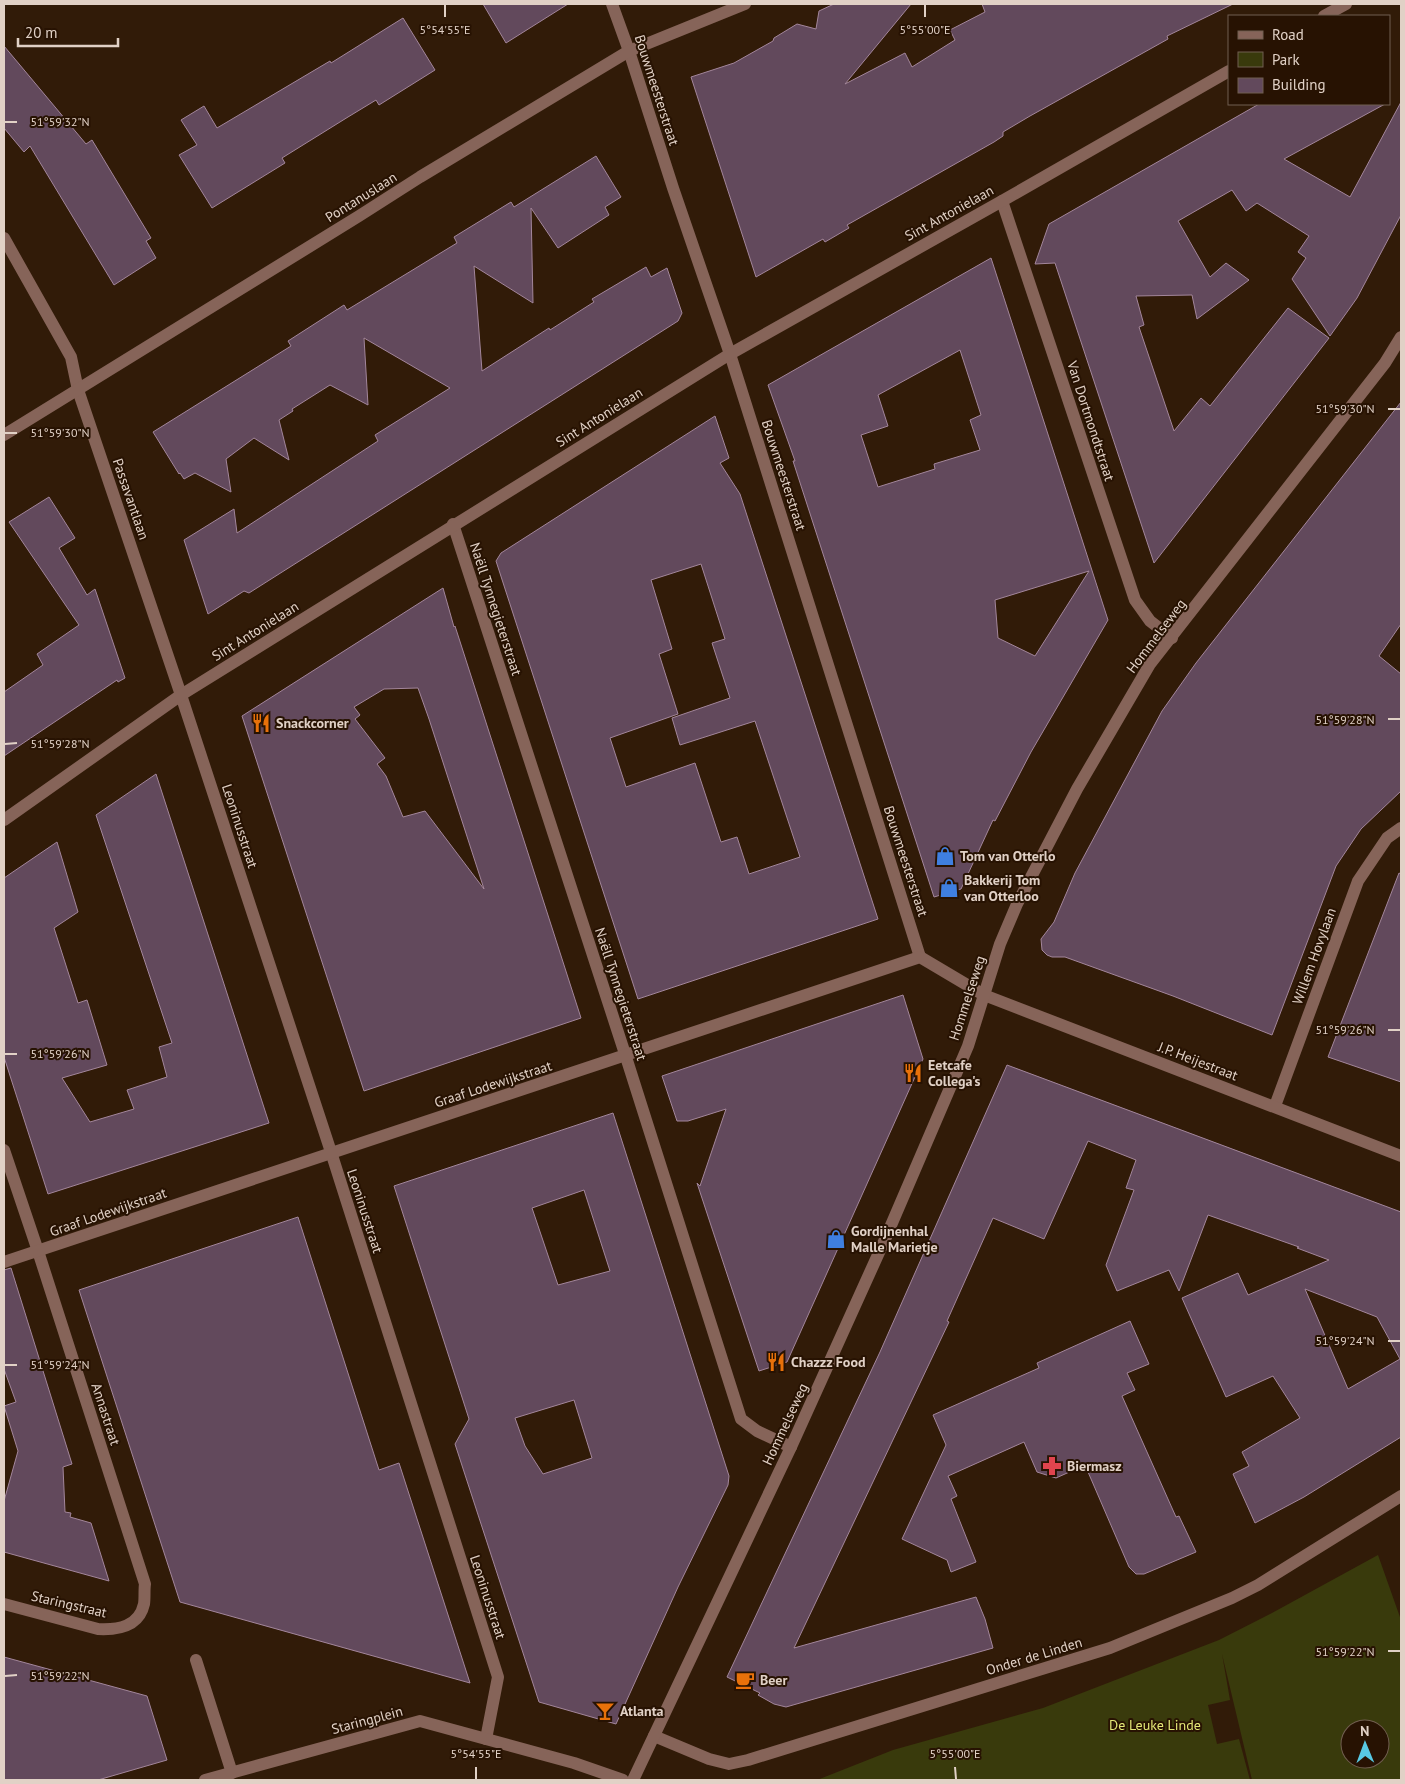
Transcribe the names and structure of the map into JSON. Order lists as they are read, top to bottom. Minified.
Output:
{"streets":{"street":["Bouwmeesterstraat","Pontanuslaan","Sint Antonielaan","Van Dortmondtstraat","Passavantlaan","Naëll Tynnegieterstraat","Hommelseweg","Leoninusstraat","Willem Hovylaan","J.P. Heijestraat","Graaf Lodewijkstraat","Annastraat","Staringstraat","Onder de Linden","Staringplein"]},"crossings":[["Bouwmeesterstraat","Pontanuslaan"],["Bouwmeesterstraat","Sint Antonielaan"],["Bouwmeesterstraat","Graaf Lodewijkstraat"],["Pontanuslaan","Passavantlaan"],["Sint Antonielaan","Van Dortmondtstraat"],["Sint Antonielaan","Passavantlaan"],["Sint Antonielaan","Naëll Tynnegieterstraat"],["Sint Antonielaan","Leoninusstraat"],["Van Dortmondtstraat","Hommelseweg"],["Passavantlaan","Leoninusstraat"],["Naëll Tynnegieterstraat","Hommelseweg"],["Naëll Tynnegieterstraat","Graaf Lodewijkstraat"],["Hommelseweg","J.P. Heijestraat"],["Hommelseweg","Onder de Linden"],["Leoninusstraat","Graaf Lodewijkstraat"],["Leoninusstraat","Staringplein"],["Willem Hovylaan","J.P. Heijestraat"],["Graaf Lodewijkstraat","Annastraat"],["Annastraat","Staringstraat"]],"parks":["De Leuke Linde"],"places":{"restaurant":["Snackcorner","Eetcafe Collega's","Chazzz Food"],"shop":["Tom van Otterlo","Bakkerij Tom van Otterloo","Gordijnenhal Malle Marietje"],"pharmacy":["Biermasz"],"cafe":["Beer"],"bar":["Atlanta"]},"legend":["Road","Park","Building"],"scale_bar":"20 m","north":"top","coordinates":["5°54'55\"E","5°55'00\"E","51°59'32\"N","51°59'30\"N","51°59'28\"N","51°59'26\"N","51°59'24\"N","51°59'22\"N"]}
